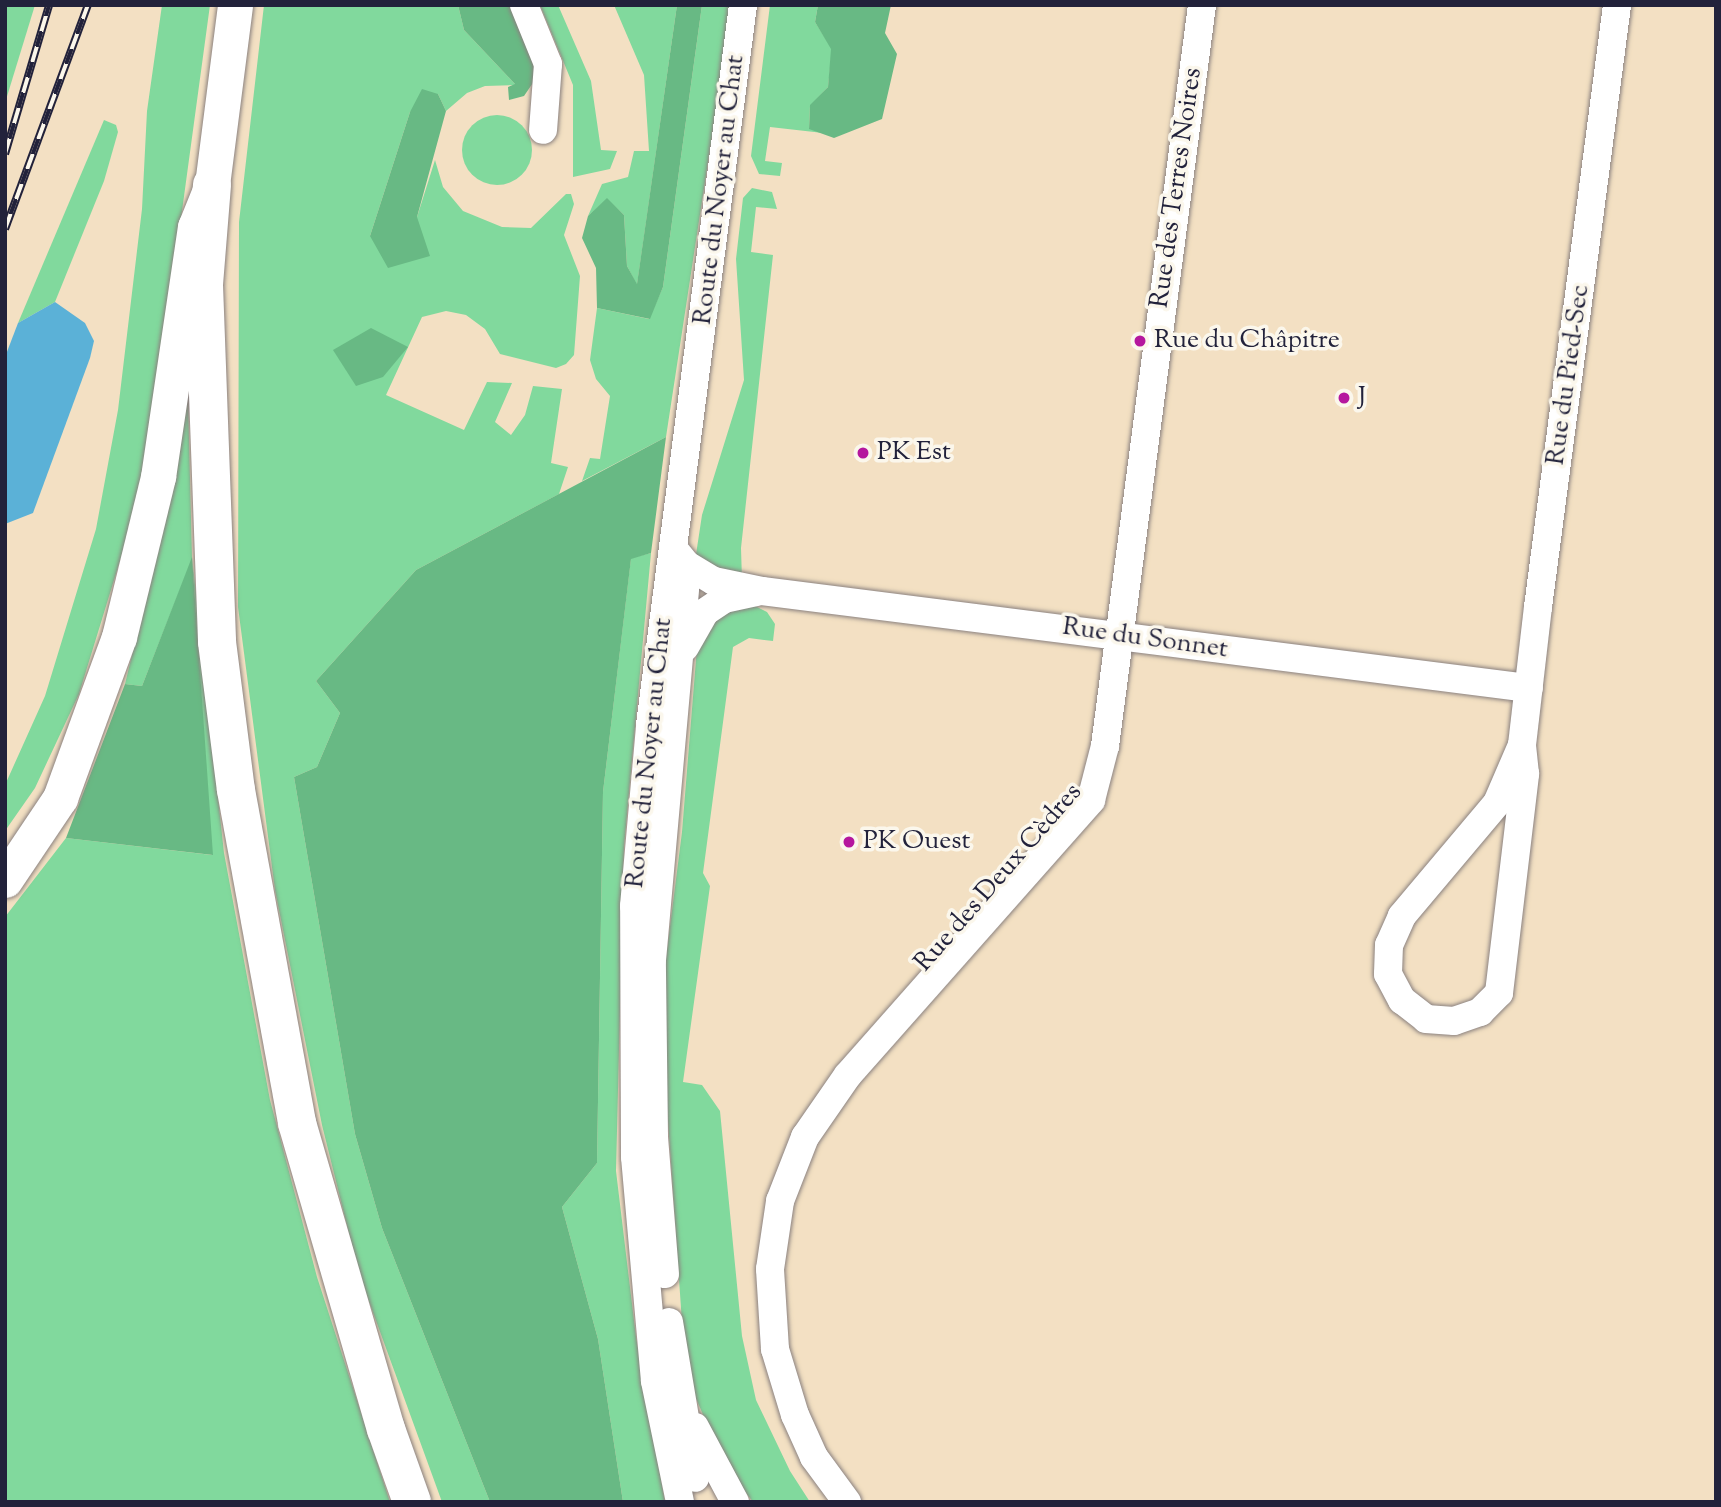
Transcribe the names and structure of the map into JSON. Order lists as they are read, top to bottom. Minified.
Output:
{"streets":{"street":["Rue des Terres Noires","Route du Noyer au Chat","Rue du Pied-Sec","Rue du Sonnet","Rue des Deux Cèdres"]},"crossings":[["Rue des Terres Noires","Rue du Sonnet"],["Rue des Terres Noires","Rue des Deux Cèdres"],["Route du Noyer au Chat","Rue du Sonnet"],["Rue du Pied-Sec","Rue du Sonnet"]],"places":["Rue du Châpitre","J","PK Est","PK Ouest"]}
